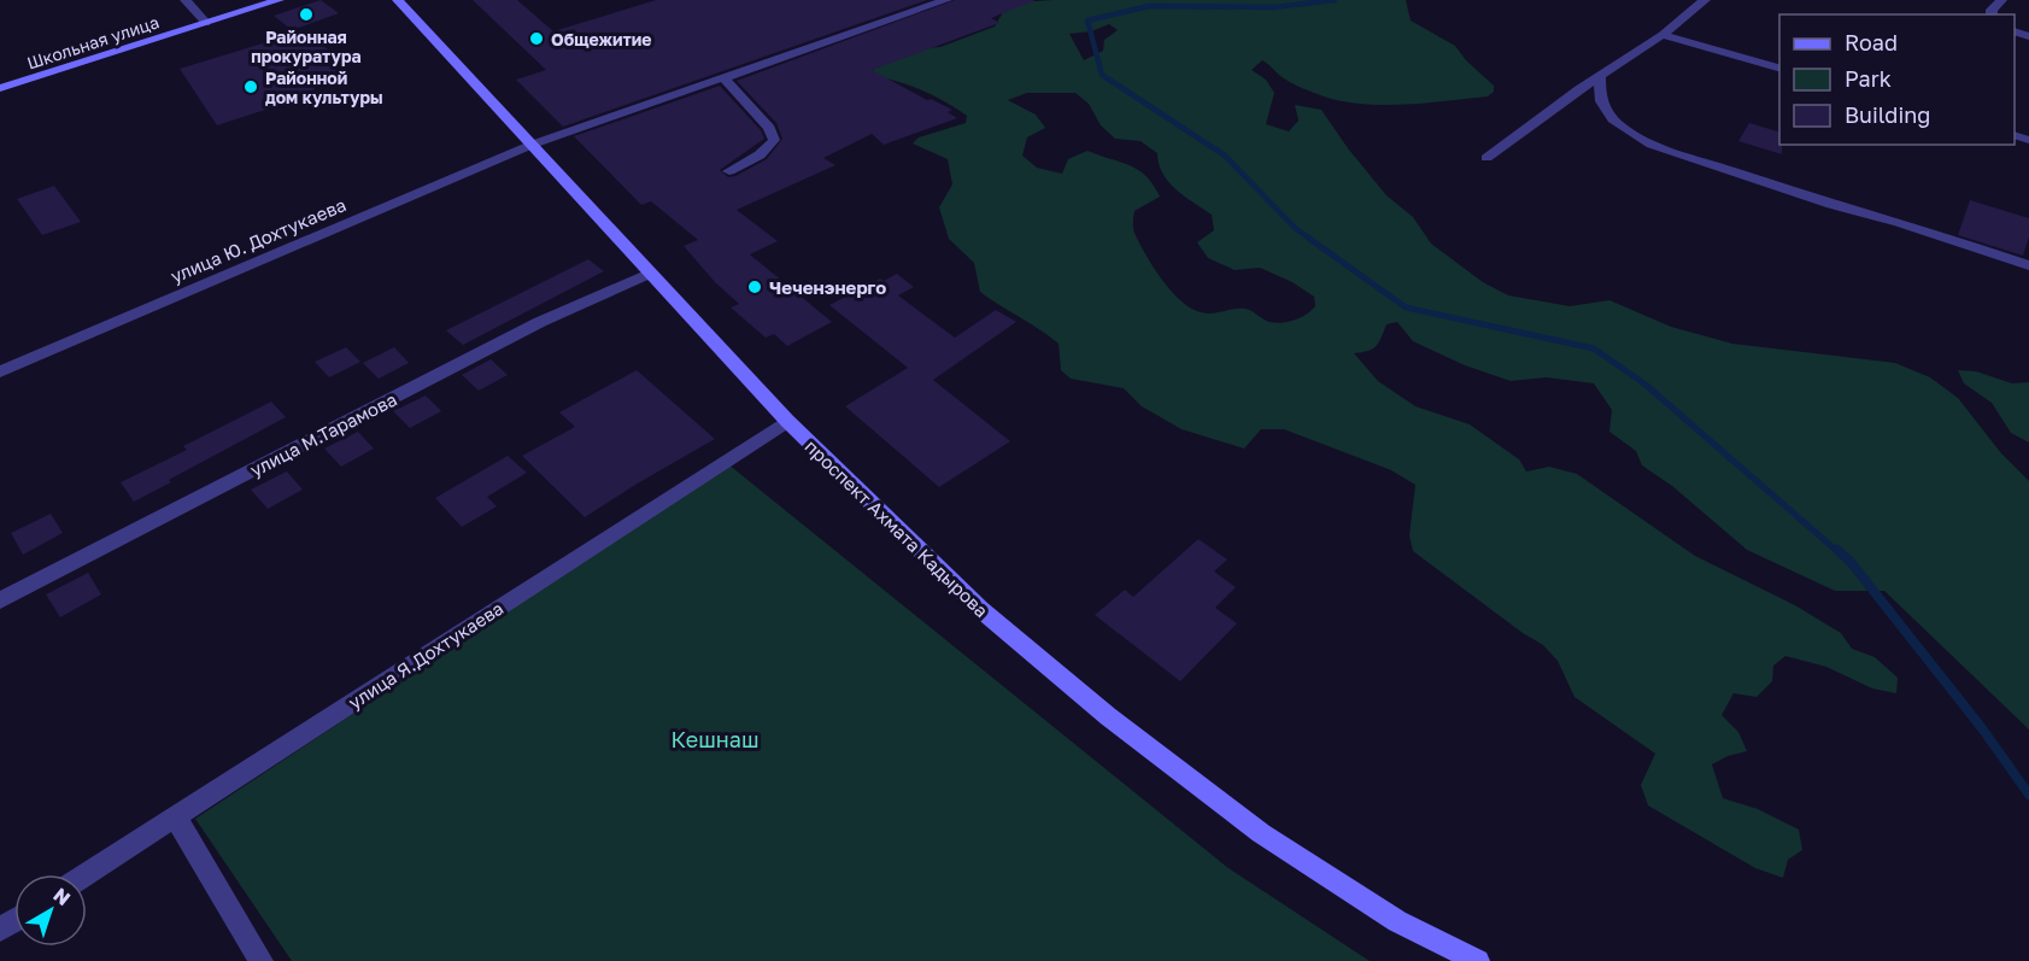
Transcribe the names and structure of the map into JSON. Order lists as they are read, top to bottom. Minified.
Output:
{"streets":{"main road":["Школьная улица","проспект Ахмата Кадырова"],"street":["улица Ю. Дохтукаева","улица М.Тарамова","улица Я.Дохтукаева"]},"crossings":[["улица Ю. Дохтукаева","проспект Ахмата Кадырова"],["улица М.Тарамова","проспект Ахмата Кадырова"],["проспект Ахмата Кадырова","улица Я.Дохтукаева"]],"parks":["Кешнаш"],"places":["Районная прокуратура","Общежитие","Районной дом культуры","Чеченэнерго"],"legend":["Road","Park","Building"],"north":"top right"}
